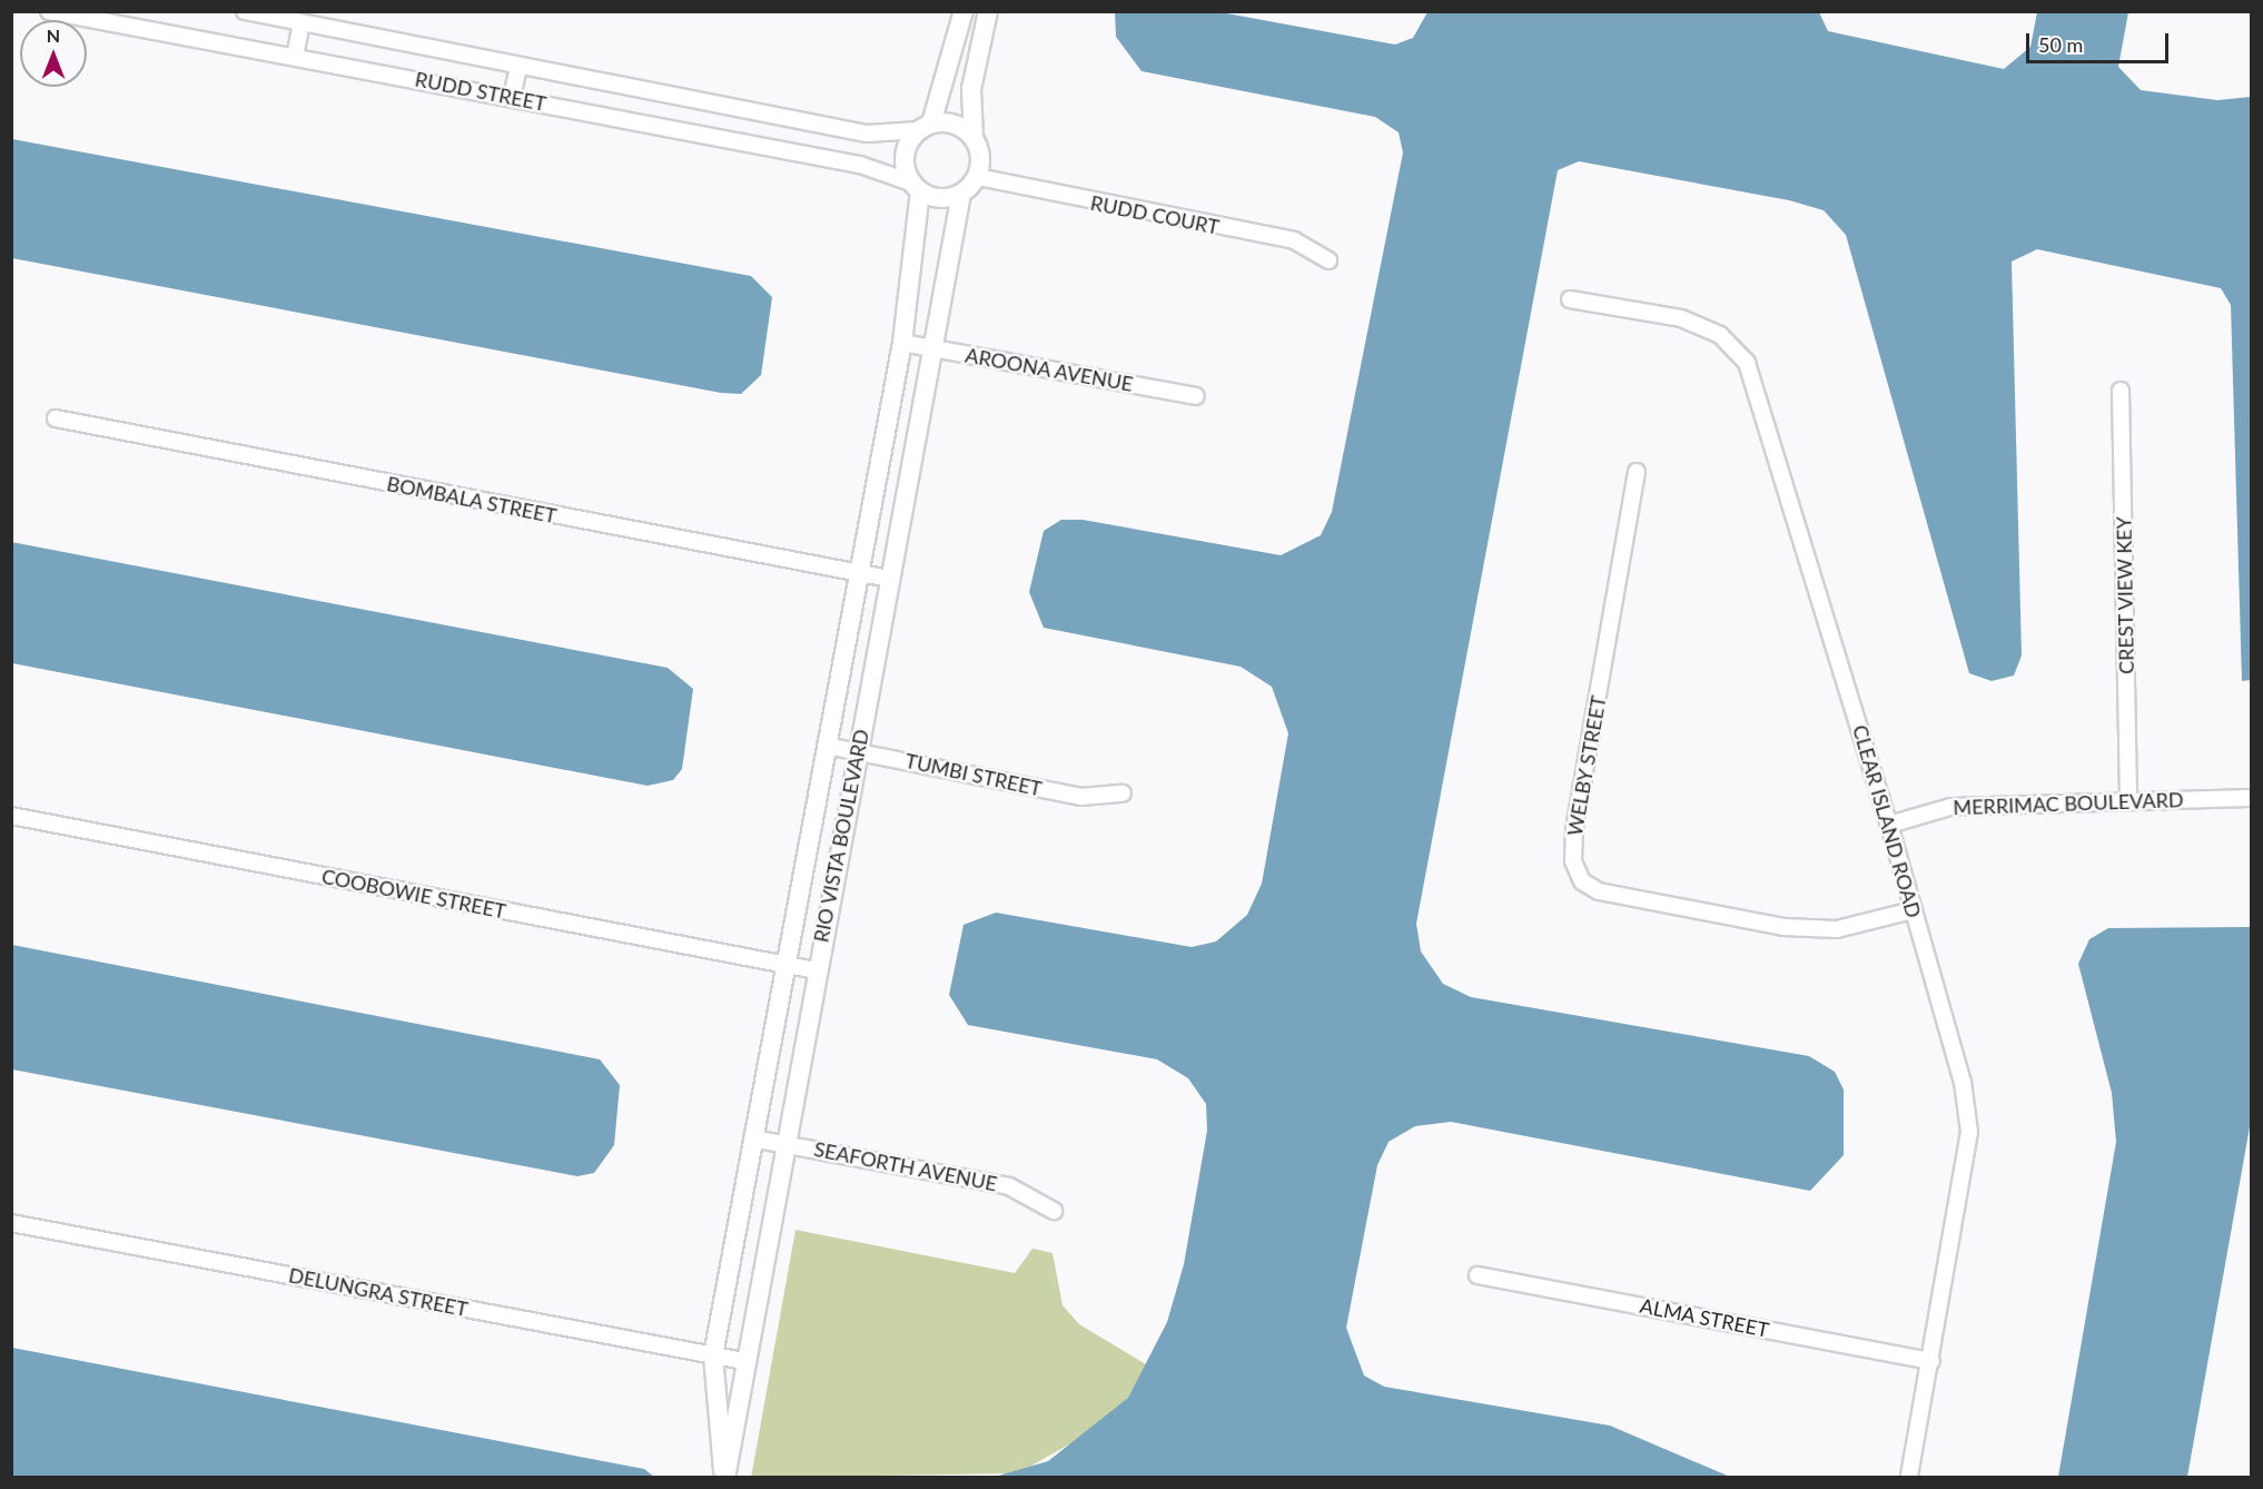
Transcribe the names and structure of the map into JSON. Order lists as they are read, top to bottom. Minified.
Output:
{"streets":{"street":["RUDD STREET","RUDD COURT","AROONA AVENUE","BOMBALA STREET","CREST VIEW KEY","WELBY STREET","TUMBI STREET","MERRIMAC BOULEVARD","CLEAR ISLAND ROAD","RIO VISTA BOULEVARD","COOBOWIE STREET","SEAFORTH AVENUE","DELUNGRA STREET","ALMA STREET"]},"crossings":[["RUDD STREET","RUDD COURT"],["RUDD STREET","RIO VISTA BOULEVARD"],["RUDD COURT","RIO VISTA BOULEVARD"],["AROONA AVENUE","RIO VISTA BOULEVARD"],["BOMBALA STREET","RIO VISTA BOULEVARD"],["CREST VIEW KEY","MERRIMAC BOULEVARD"],["WELBY STREET","CLEAR ISLAND ROAD"],["TUMBI STREET","RIO VISTA BOULEVARD"],["MERRIMAC BOULEVARD","CLEAR ISLAND ROAD"],["CLEAR ISLAND ROAD","ALMA STREET"],["RIO VISTA BOULEVARD","COOBOWIE STREET"],["RIO VISTA BOULEVARD","SEAFORTH AVENUE"],["RIO VISTA BOULEVARD","DELUNGRA STREET"]],"scale_bar":"50 m","north":"top"}
